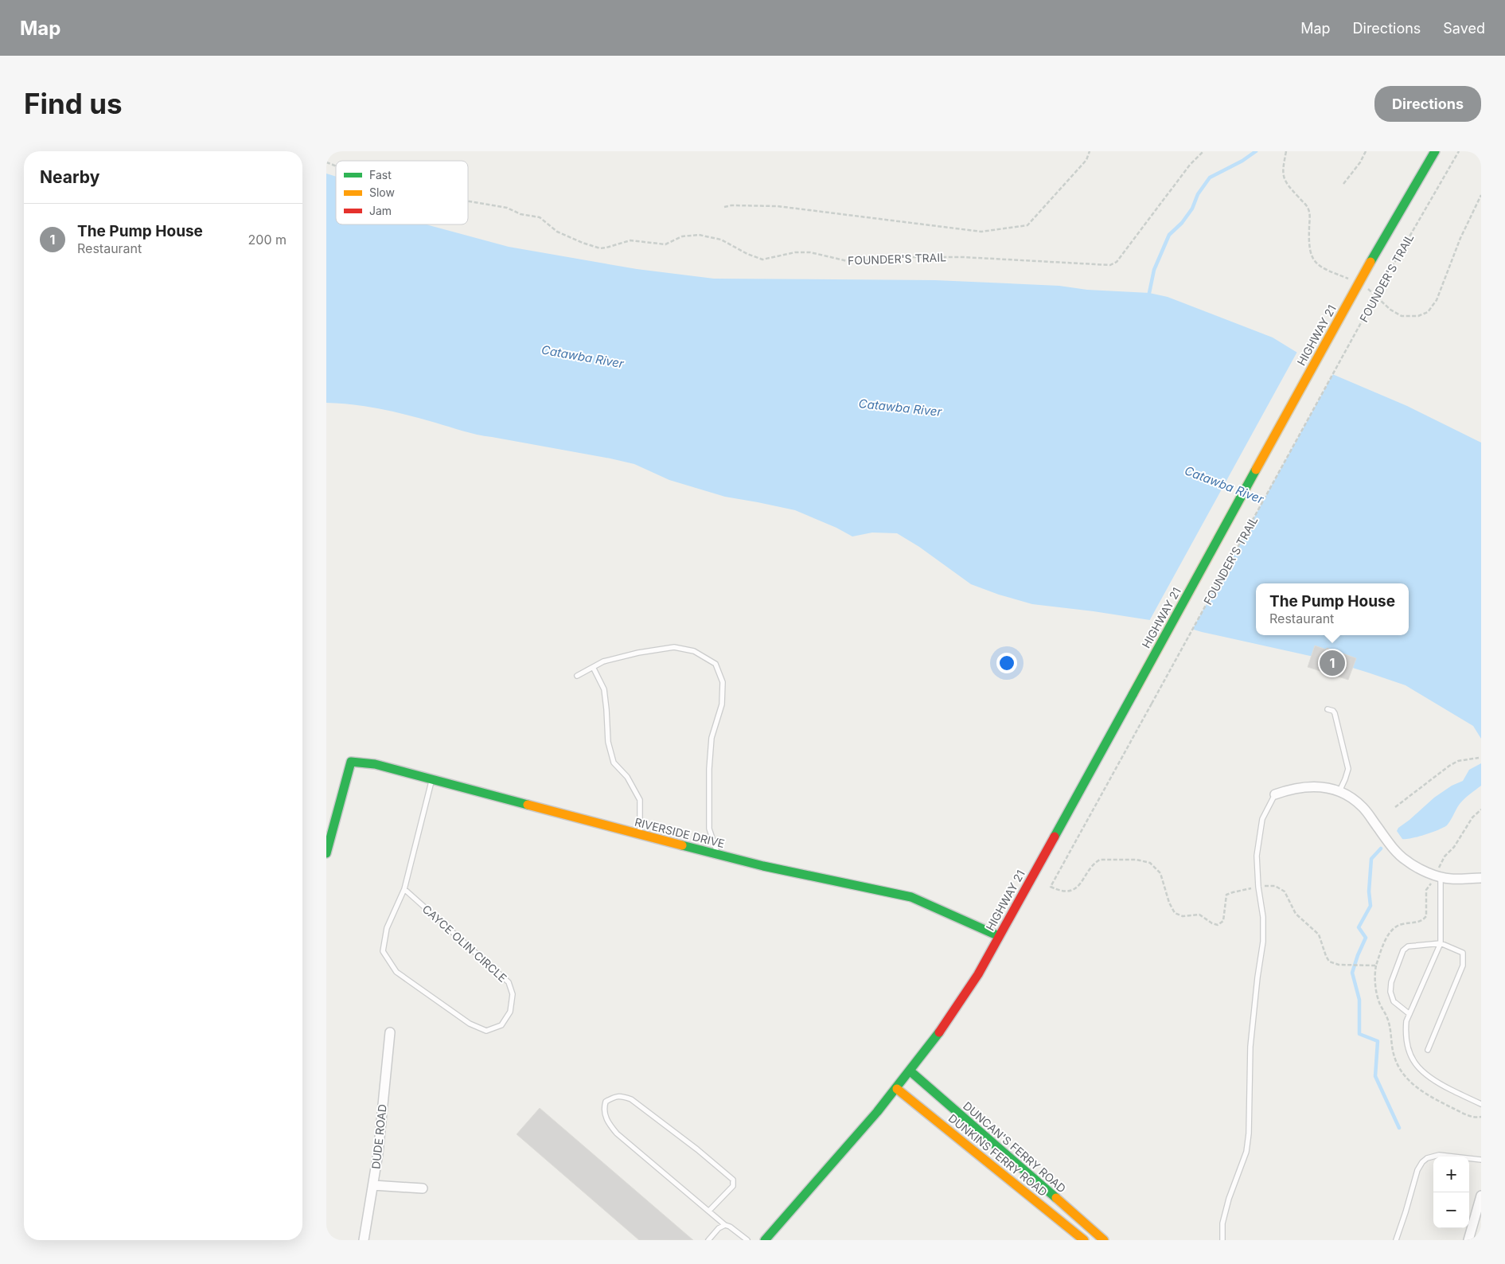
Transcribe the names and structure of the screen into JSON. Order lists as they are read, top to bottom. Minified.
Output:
{"streets":{"main road":["HIGHWAY 21","RIVERSIDE DRIVE","DUNCAN'S FERRY ROAD","DUNKINS FERRY ROAD"],"street":["DUDE ROAD"],"lane":["CAYCE OLIN CIRCLE"],"path":["FOUNDER'S TRAIL"]},"crossings":[["HIGHWAY 21","RIVERSIDE DRIVE"],["HIGHWAY 21","DUNCAN'S FERRY ROAD"],["HIGHWAY 21","DUNKINS FERRY ROAD"],["RIVERSIDE DRIVE","CAYCE OLIN CIRCLE"]],"water":["Catawba River"],"legend":["Fast","Slow","Jam"],"page":{"header":"Map","nav":["Map","Directions","Saved"],"buttons":"Directions","title":"Find us","heading":"Nearby","list":[{"mark":"1","name":"The Pump House","note":"Restaurant","value":"200 m"}],"popup":["The Pump House","Restaurant"],"pins":"1","map_buttons":["+","−"]}}
